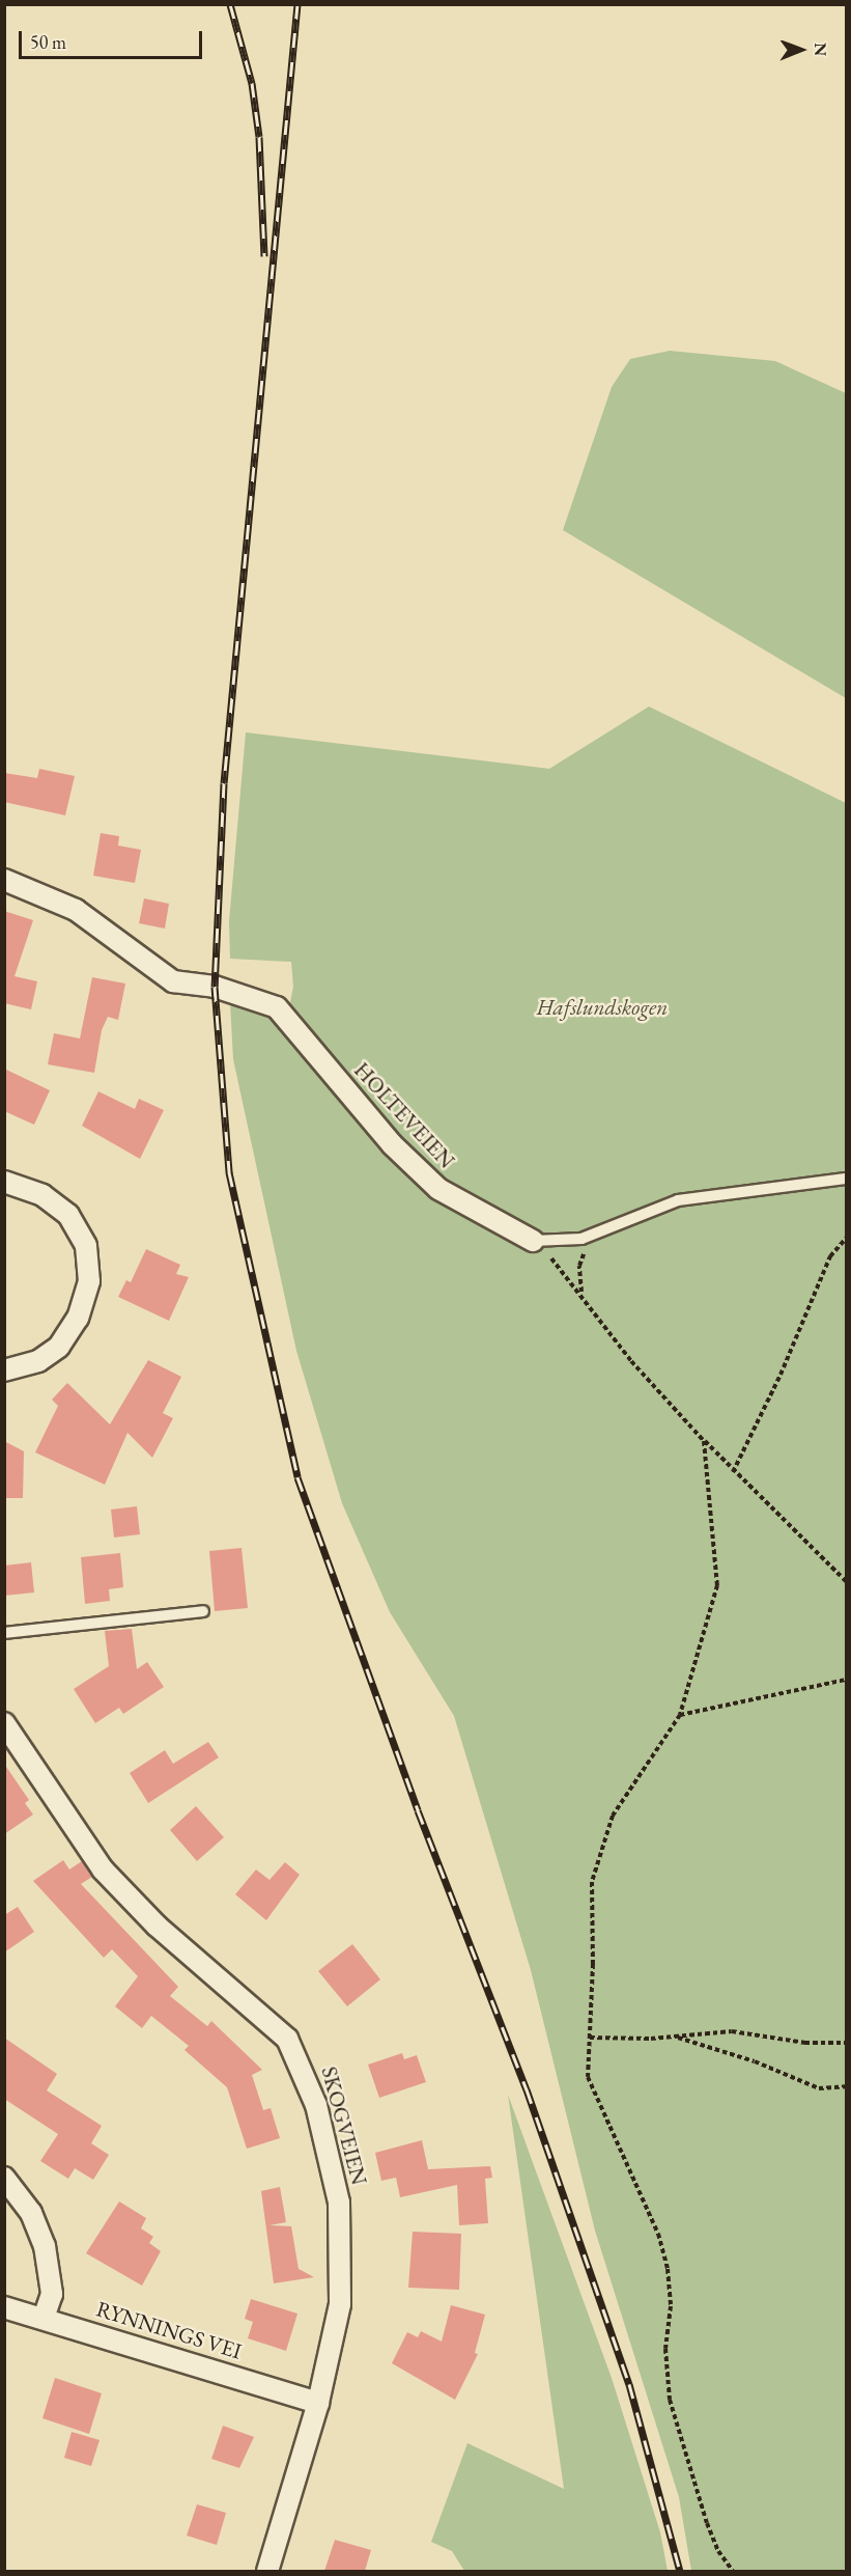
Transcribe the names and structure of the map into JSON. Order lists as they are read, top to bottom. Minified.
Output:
{"streets":{"street":["HOLTEVEIEN","SKOGVEIEN","RYNNINGS VEI"]},"crossings":[["SKOGVEIEN","RYNNINGS VEI"]],"parks":["Hafslundskogen"],"scale_bar":"50 m","north":"right"}
